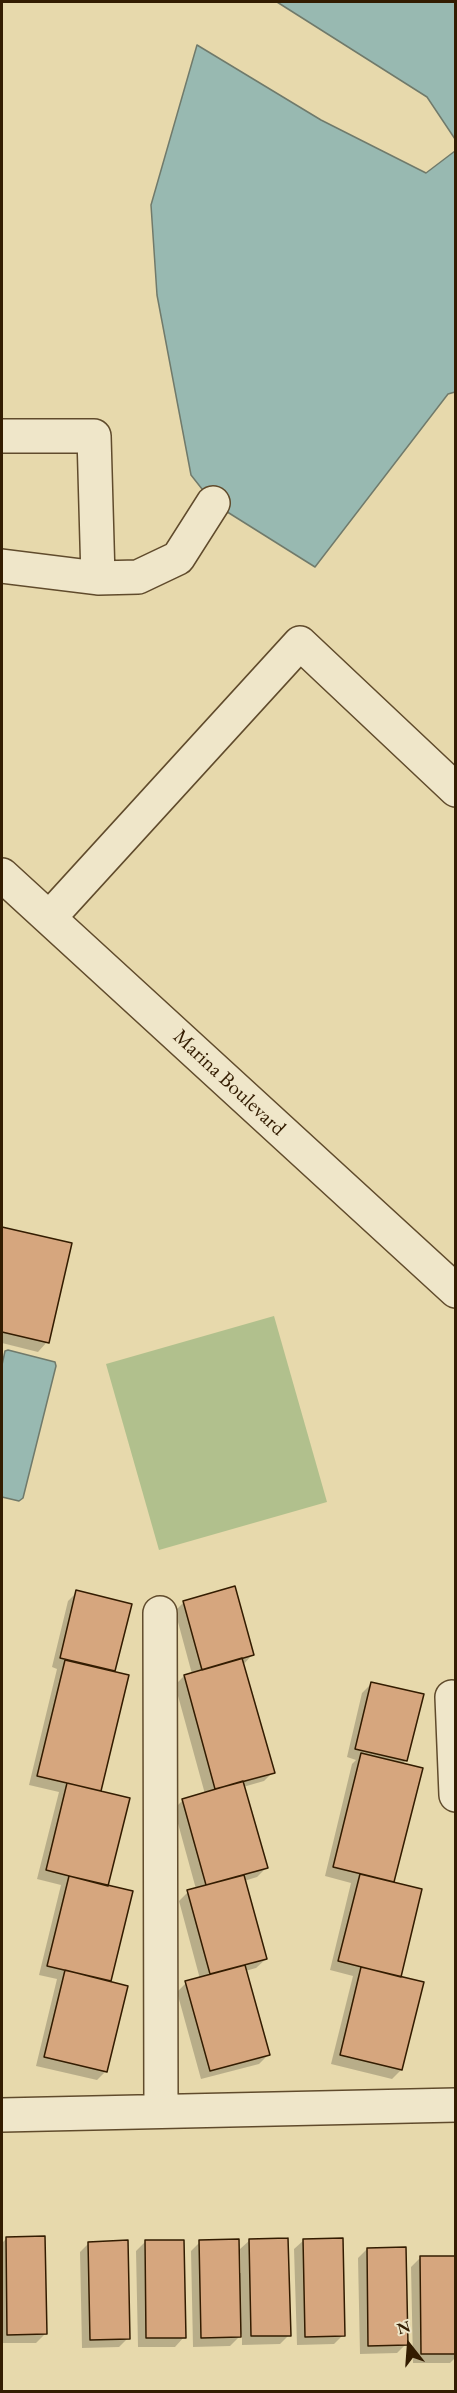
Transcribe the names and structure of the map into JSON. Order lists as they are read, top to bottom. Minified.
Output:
{"streets":{"street":["Marina Boulevard"]},"north":"top"}
